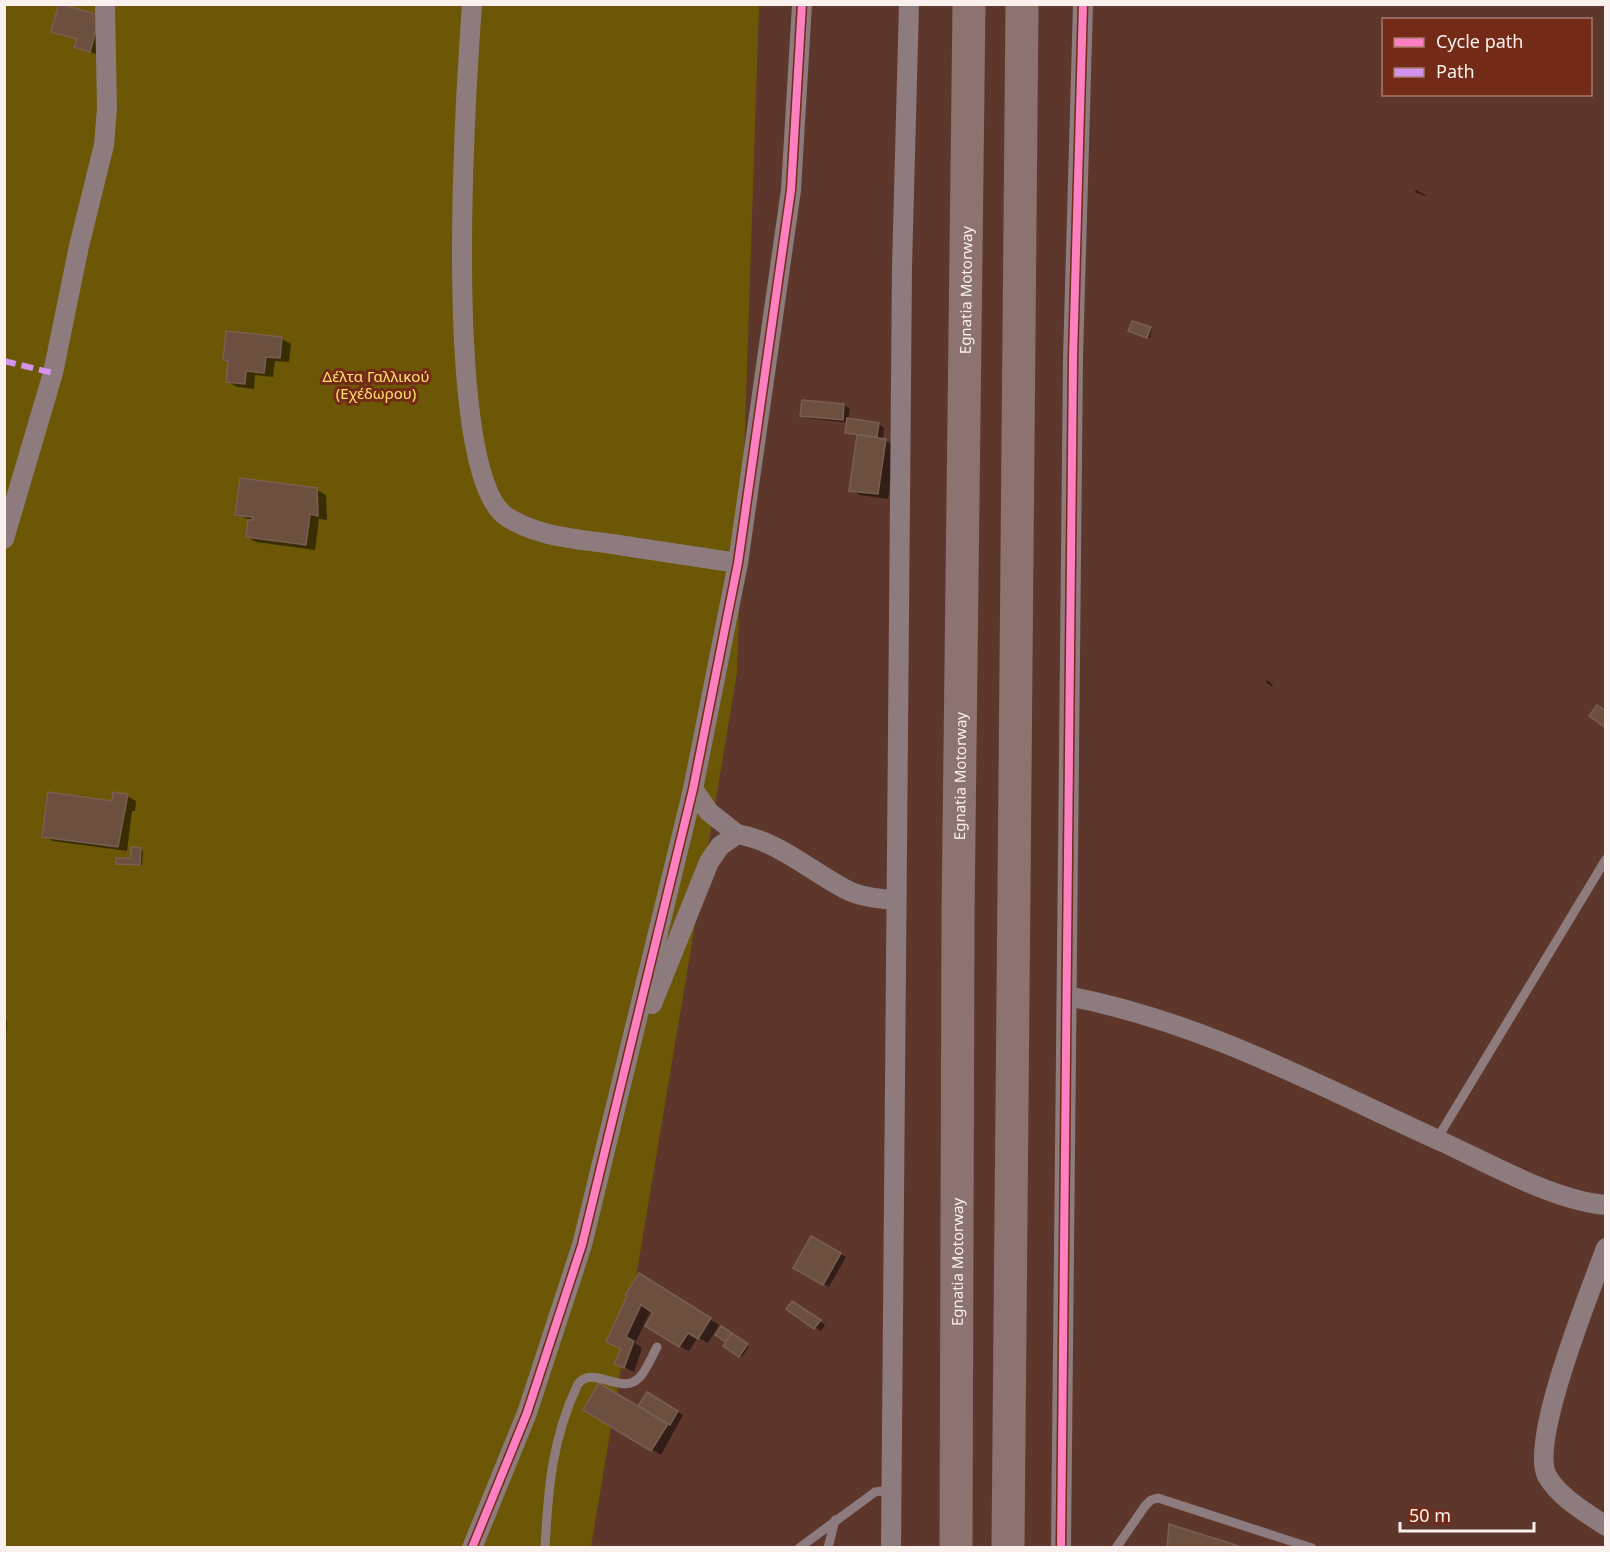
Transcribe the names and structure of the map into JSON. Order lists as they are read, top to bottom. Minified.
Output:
{"streets":{"highway":["Egnatia Motorway"]},"parks":["Δέλτα Γαλλικού (Εχέδωρου)"],"legend":["Cycle path","Path"],"scale_bar":"50 m"}
